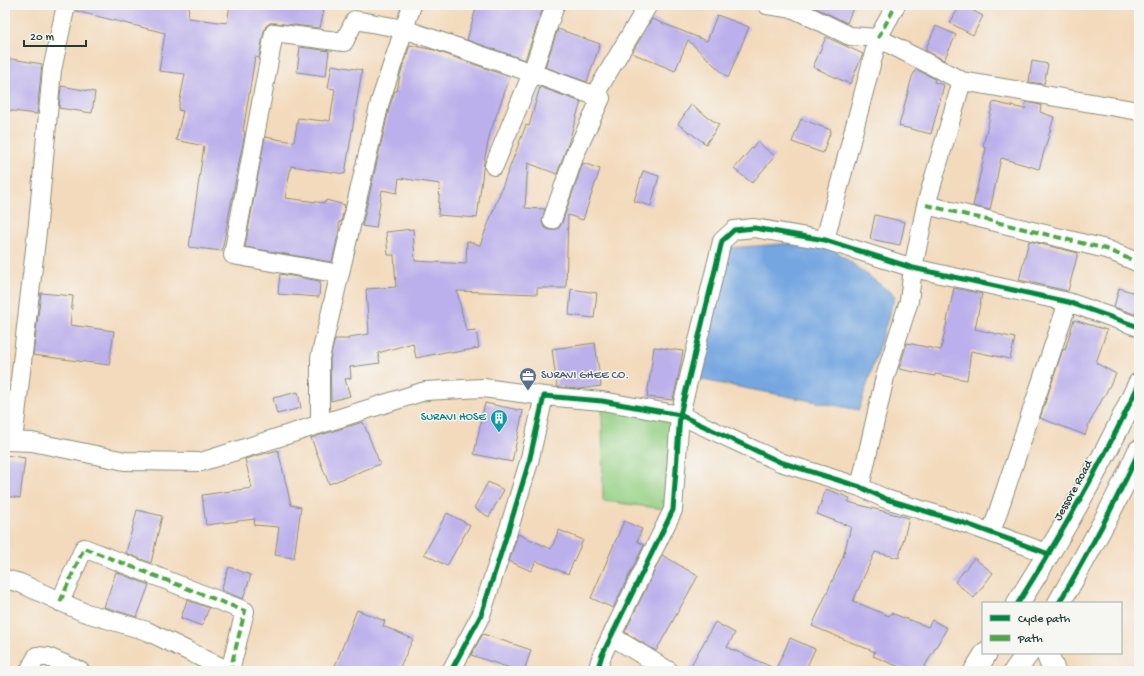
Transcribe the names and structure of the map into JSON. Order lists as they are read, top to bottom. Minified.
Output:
{"streets":{"main road":["Jessore Road"]},"places":{"office":["SURAVI GHEE CO."],"building":["SURAVI HOSE"]},"legend":["Cycle path","Path"],"scale_bar":"20 m"}
